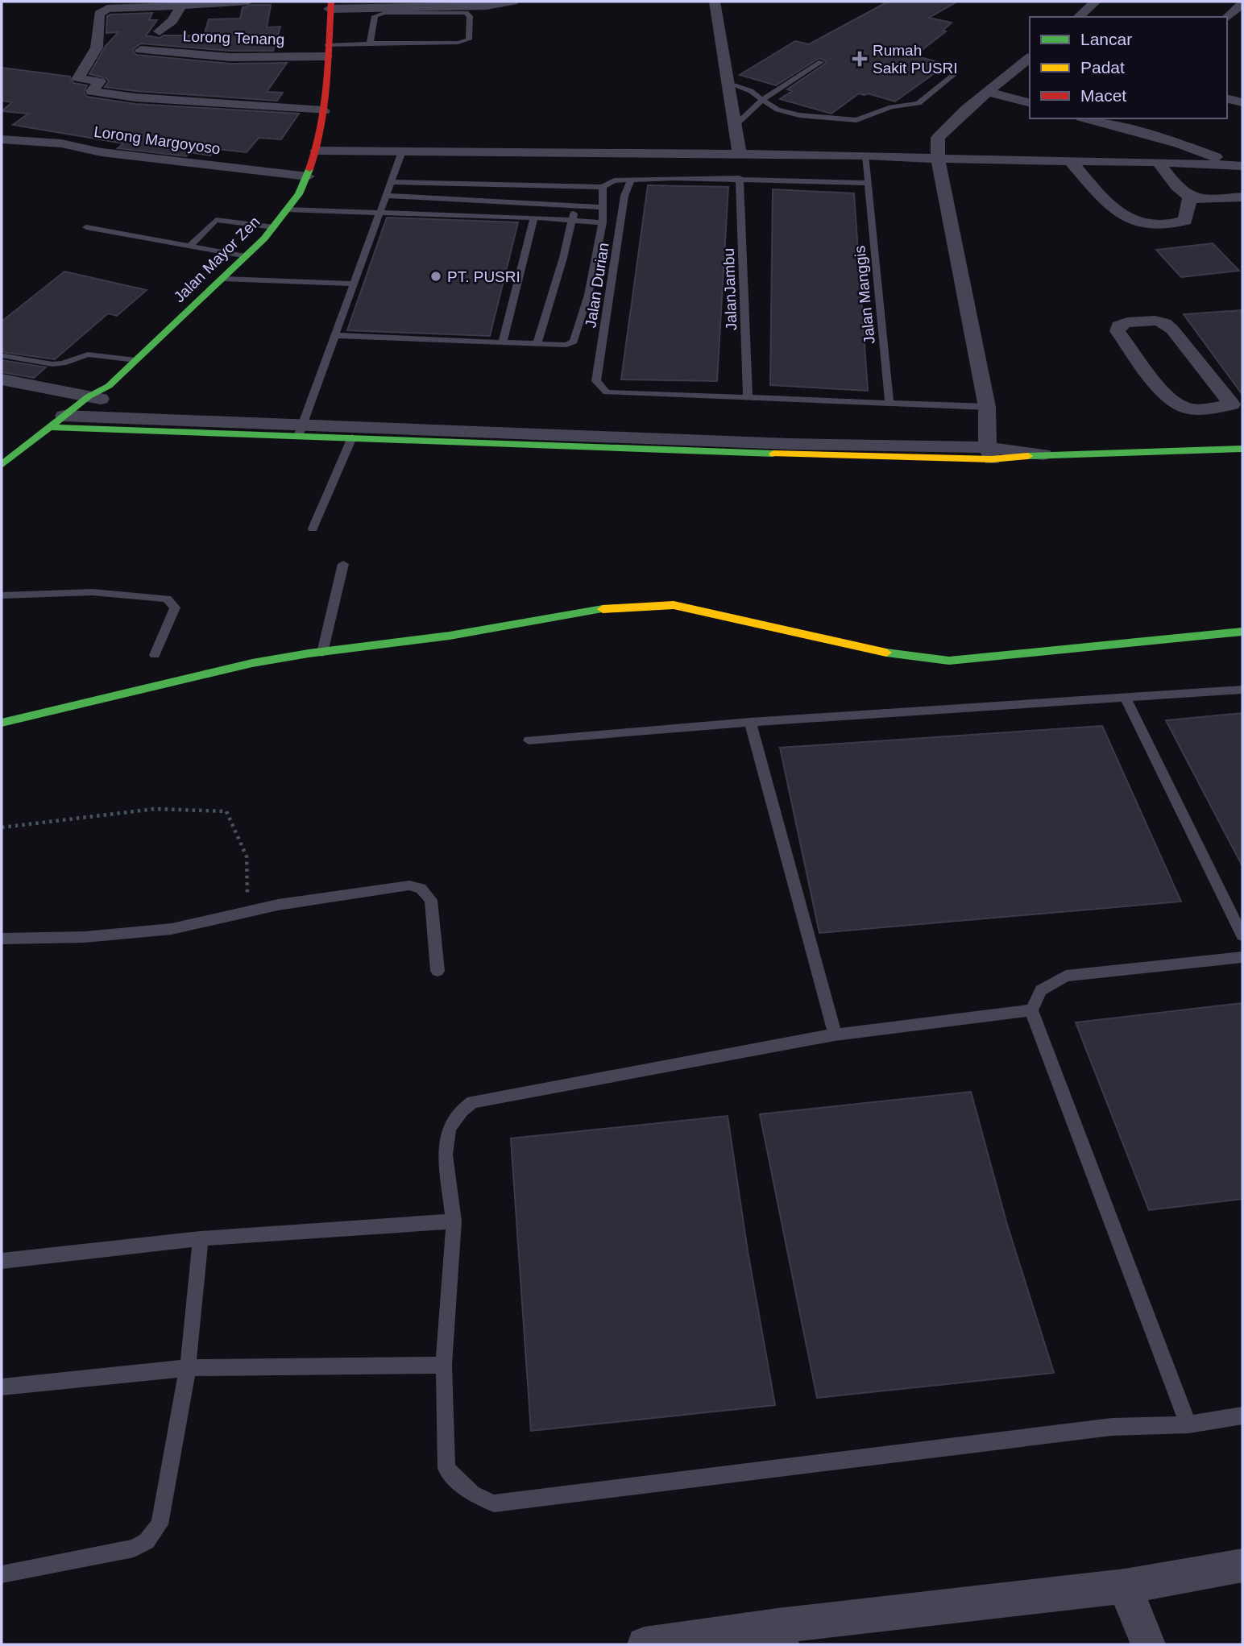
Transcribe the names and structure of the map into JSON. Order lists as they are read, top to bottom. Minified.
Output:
{"streets":{"street":["Lorong Tenang","Lorong Margoyoso","Jalan Mayor Zen"],"lane":["Jalan Durian","JalanJambu","Jalan Manggis"]},"crossings":[["Lorong Tenang","Jalan Mayor Zen"],["Lorong Margoyoso","Jalan Mayor Zen"],["Jalan Durian","JalanJambu"]],"places":{"health":["Rumah Sakit PUSRI"],"other":["PT. PUSRI"]},"legend":["Lancar","Padat","Macet"]}
